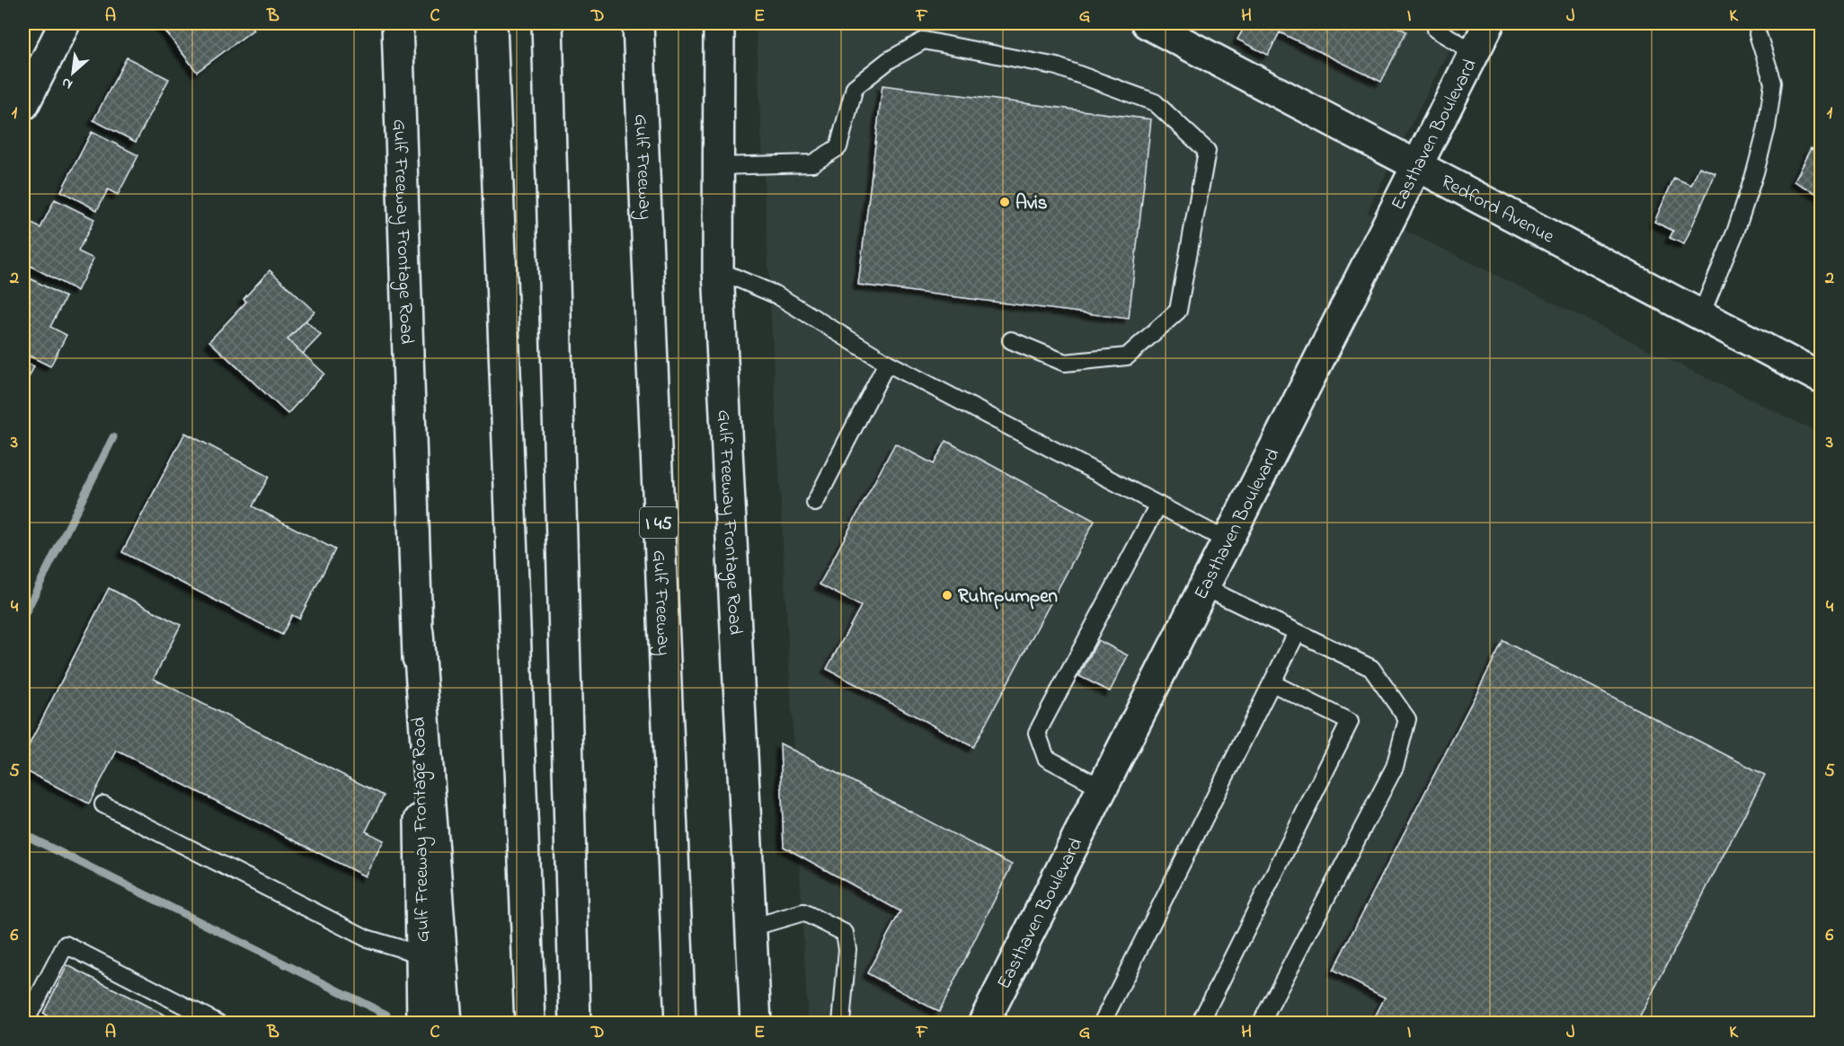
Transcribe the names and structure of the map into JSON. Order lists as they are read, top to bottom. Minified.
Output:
{"streets":{"main road":["Easthaven Boulevard","Gulf Freeway","Redford Avenue","Gulf Freeway Frontage Road","I 45"]},"crossings":[["Easthaven Boulevard","Redford Avenue"]],"places":["Avis","Ruhrpumpen"],"north":"bottom left","grid":{"columns":["A","B","C","D","E","F","G","H","I","J","K"],"rows":["1","2","3","4","5","6"]}}
